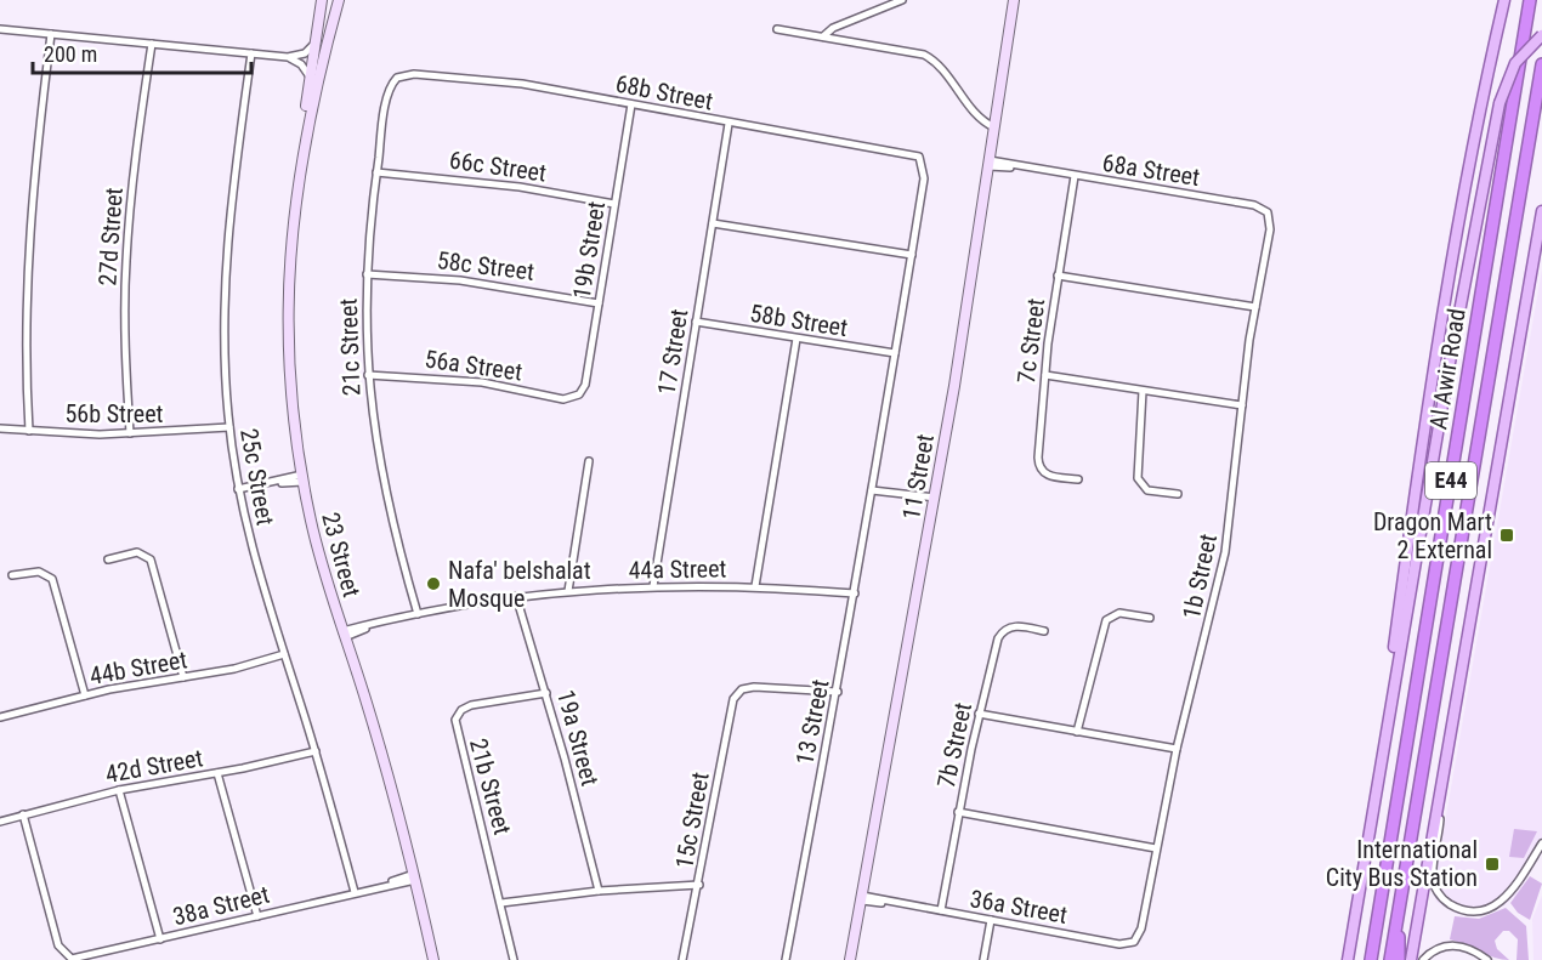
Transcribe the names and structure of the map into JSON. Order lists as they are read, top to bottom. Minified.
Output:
{"streets":{"highway":["Al Awir Road","E44"],"street":["68b Street","66c Street","68a Street","27d Street","19b Street","58c Street","58b Street","7c Street","21c Street","17 Street","56a Street","56b Street","25c Street","11 Street","23 Street","44a Street","1b Street","44b Street","13 Street","19a Street","7b Street","42d Street","21b Street","15c Street","38a Street","36a Street"]},"crossings":[["68b Street","19b Street"],["68b Street","21c Street"],["68b Street","17 Street"],["68b Street","13 Street"],["66c Street","19b Street"],["66c Street","21c Street"],["68a Street","7c Street"],["68a Street","11 Street"],["68a Street","1b Street"],["27d Street","56b Street"],["19b Street","58c Street"],["19b Street","56a Street"],["58c Street","21c Street"],["58b Street","17 Street"],["58b Street","13 Street"],["21c Street","56a Street"],["21c Street","44a Street"],["17 Street","44a Street"],["56b Street","25c Street"],["25c Street","44b Street"],["25c Street","42d Street"],["25c Street","38a Street"],["11 Street","36a Street"],["23 Street","44a Street"],["23 Street","38a Street"],["44a Street","13 Street"],["44a Street","19a Street"],["1b Street","36a Street"],["13 Street","15c Street"],["19a Street","21b Street"],["7b Street","36a Street"],["42d Street","38a Street"]],"places":{"transit":["Dragon Mart 2 External","International City Bus Station"],"other":["Nafa' belshalat Mosque"]},"scale_bar":"200 m"}
